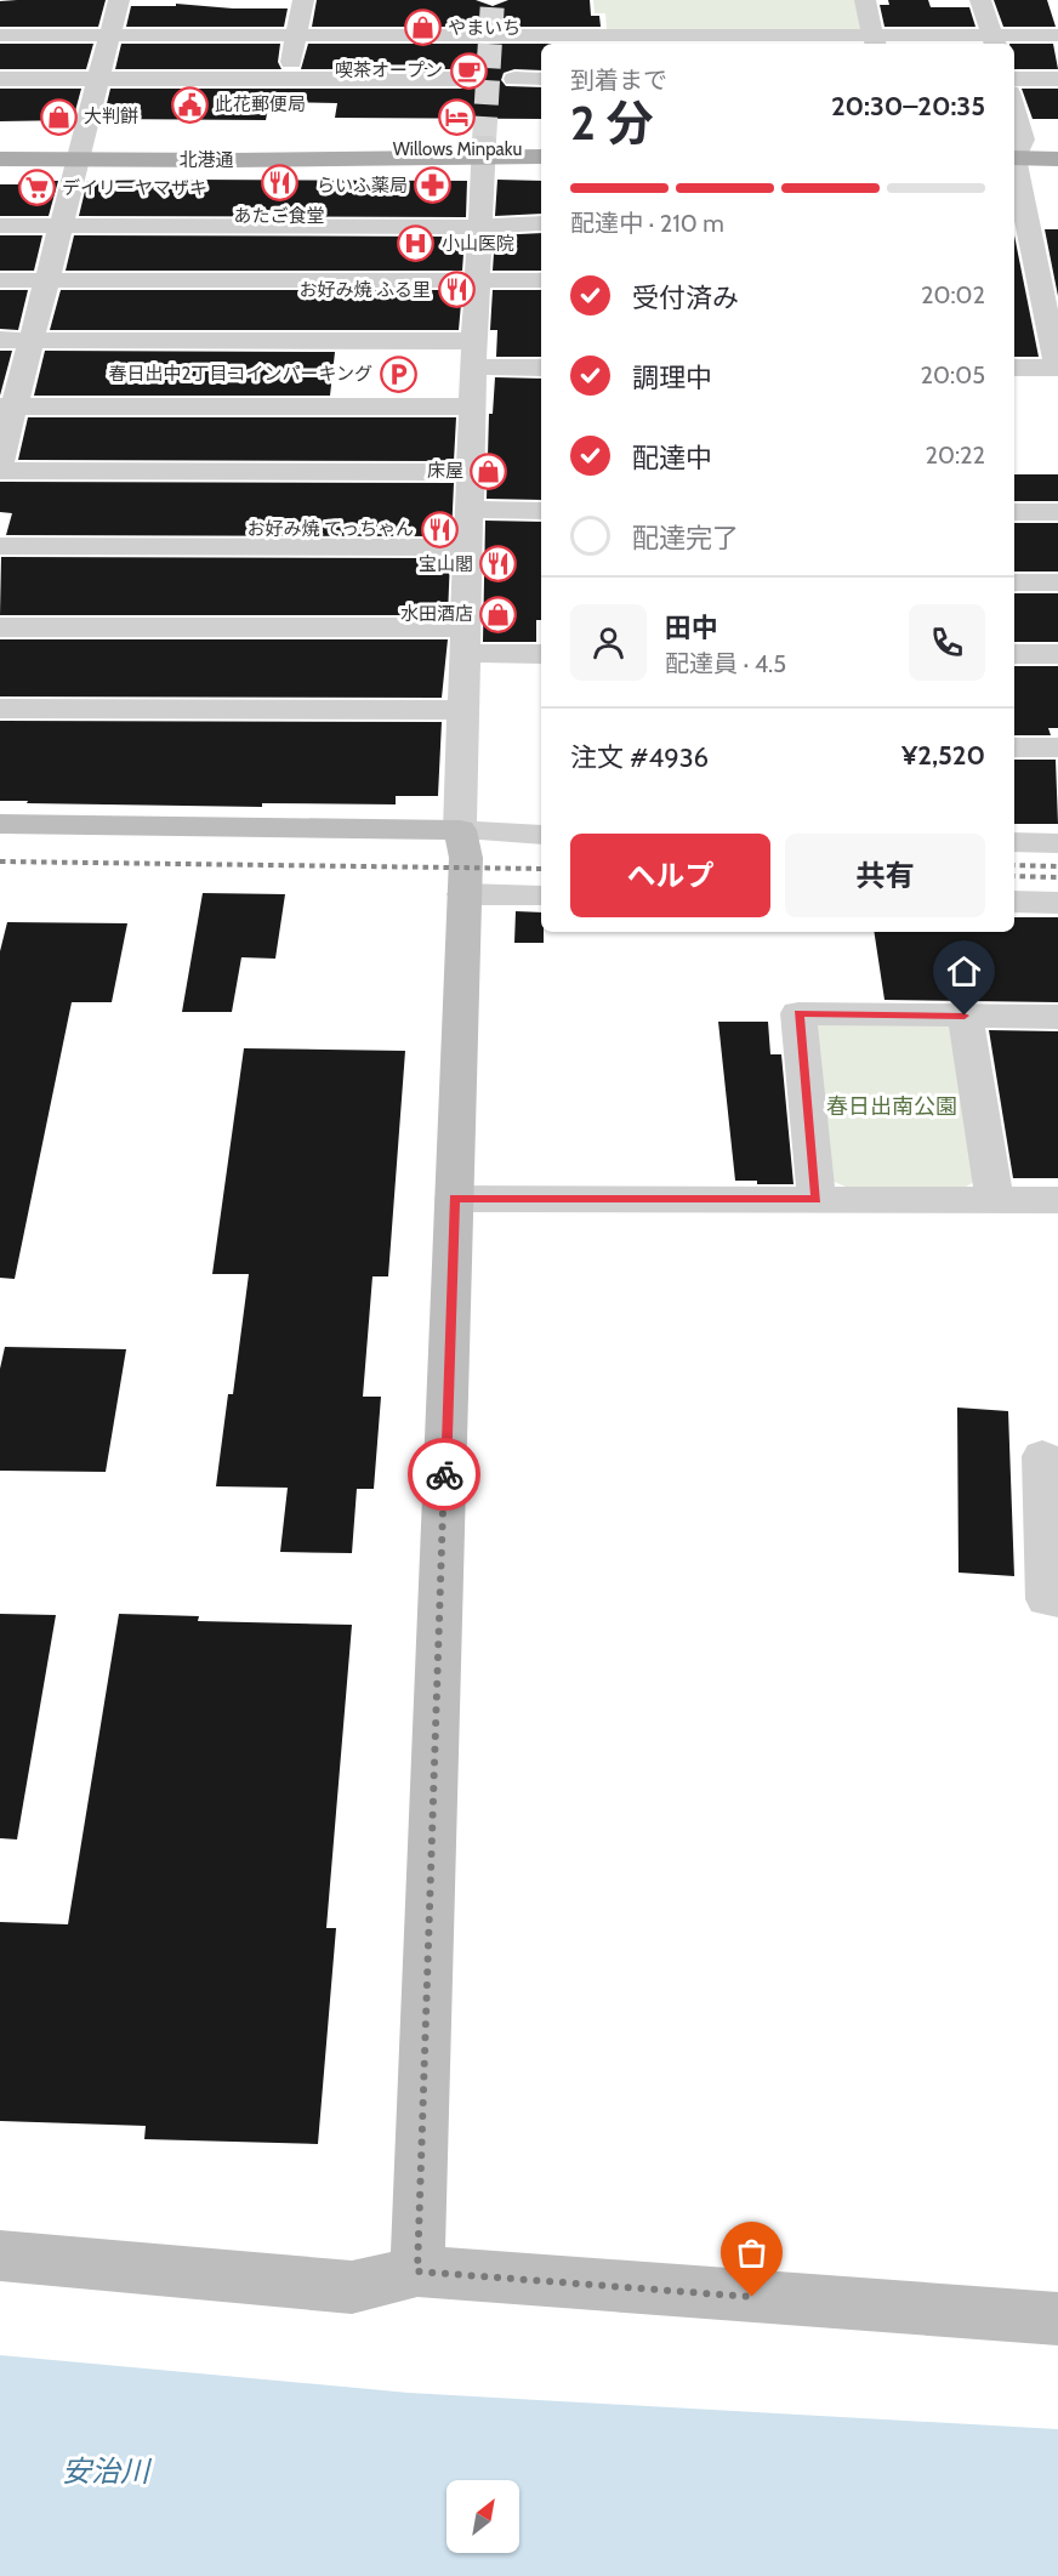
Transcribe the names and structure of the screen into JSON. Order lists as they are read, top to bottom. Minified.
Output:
{"streets":{"main road":["北港通"]},"water":["安治川"],"parks":["春日出南公園"],"places":{"shop":["やまいち","大判餅","床屋","水田酒店"],"cafe":["喫茶オープン"],"public building":["此花郵便局"],"hotel":["Willows Minpaku"],"restaurant":["あたご食堂","お好み焼 ふる里","お好み焼 てっちゃん","宝山閣"],"pharmacy":["らいふ薬局"],"supermarket":["デイリーヤマザキ"],"hospital":["小山医院"],"parking":["春日出中2丁目コインパーキング"]},"north":"top right","page":{"heading":["2 分","到着まで","20:30–20:35"],"panel":["田中","配達員 · 4.5","注文 #4936","¥2,520"],"bar":"配達中 · 210 m","list":[["受付済み","20:02"],["調理中","20:05"],["配達中","20:22"],"配達完了"],"buttons":["ヘルプ","共有"]}}
